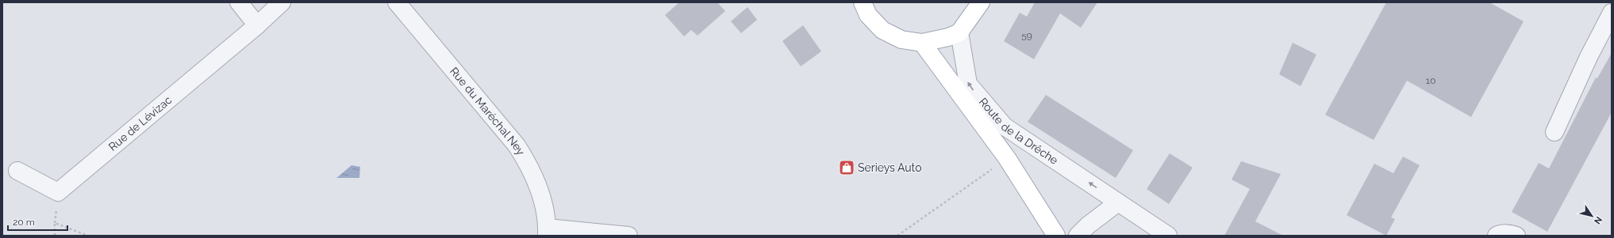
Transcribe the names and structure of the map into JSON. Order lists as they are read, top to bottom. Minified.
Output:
{"streets":{"street":["Rue du Maréchal Ney","Rue de Lévizac","Route de la Drêche"]},"one_way":["Route de la Drêche"],"places":{"shop":["Serieys Auto"]},"house_numbers":["59","10"],"scale_bar":"20 m","north":"bottom right"}
